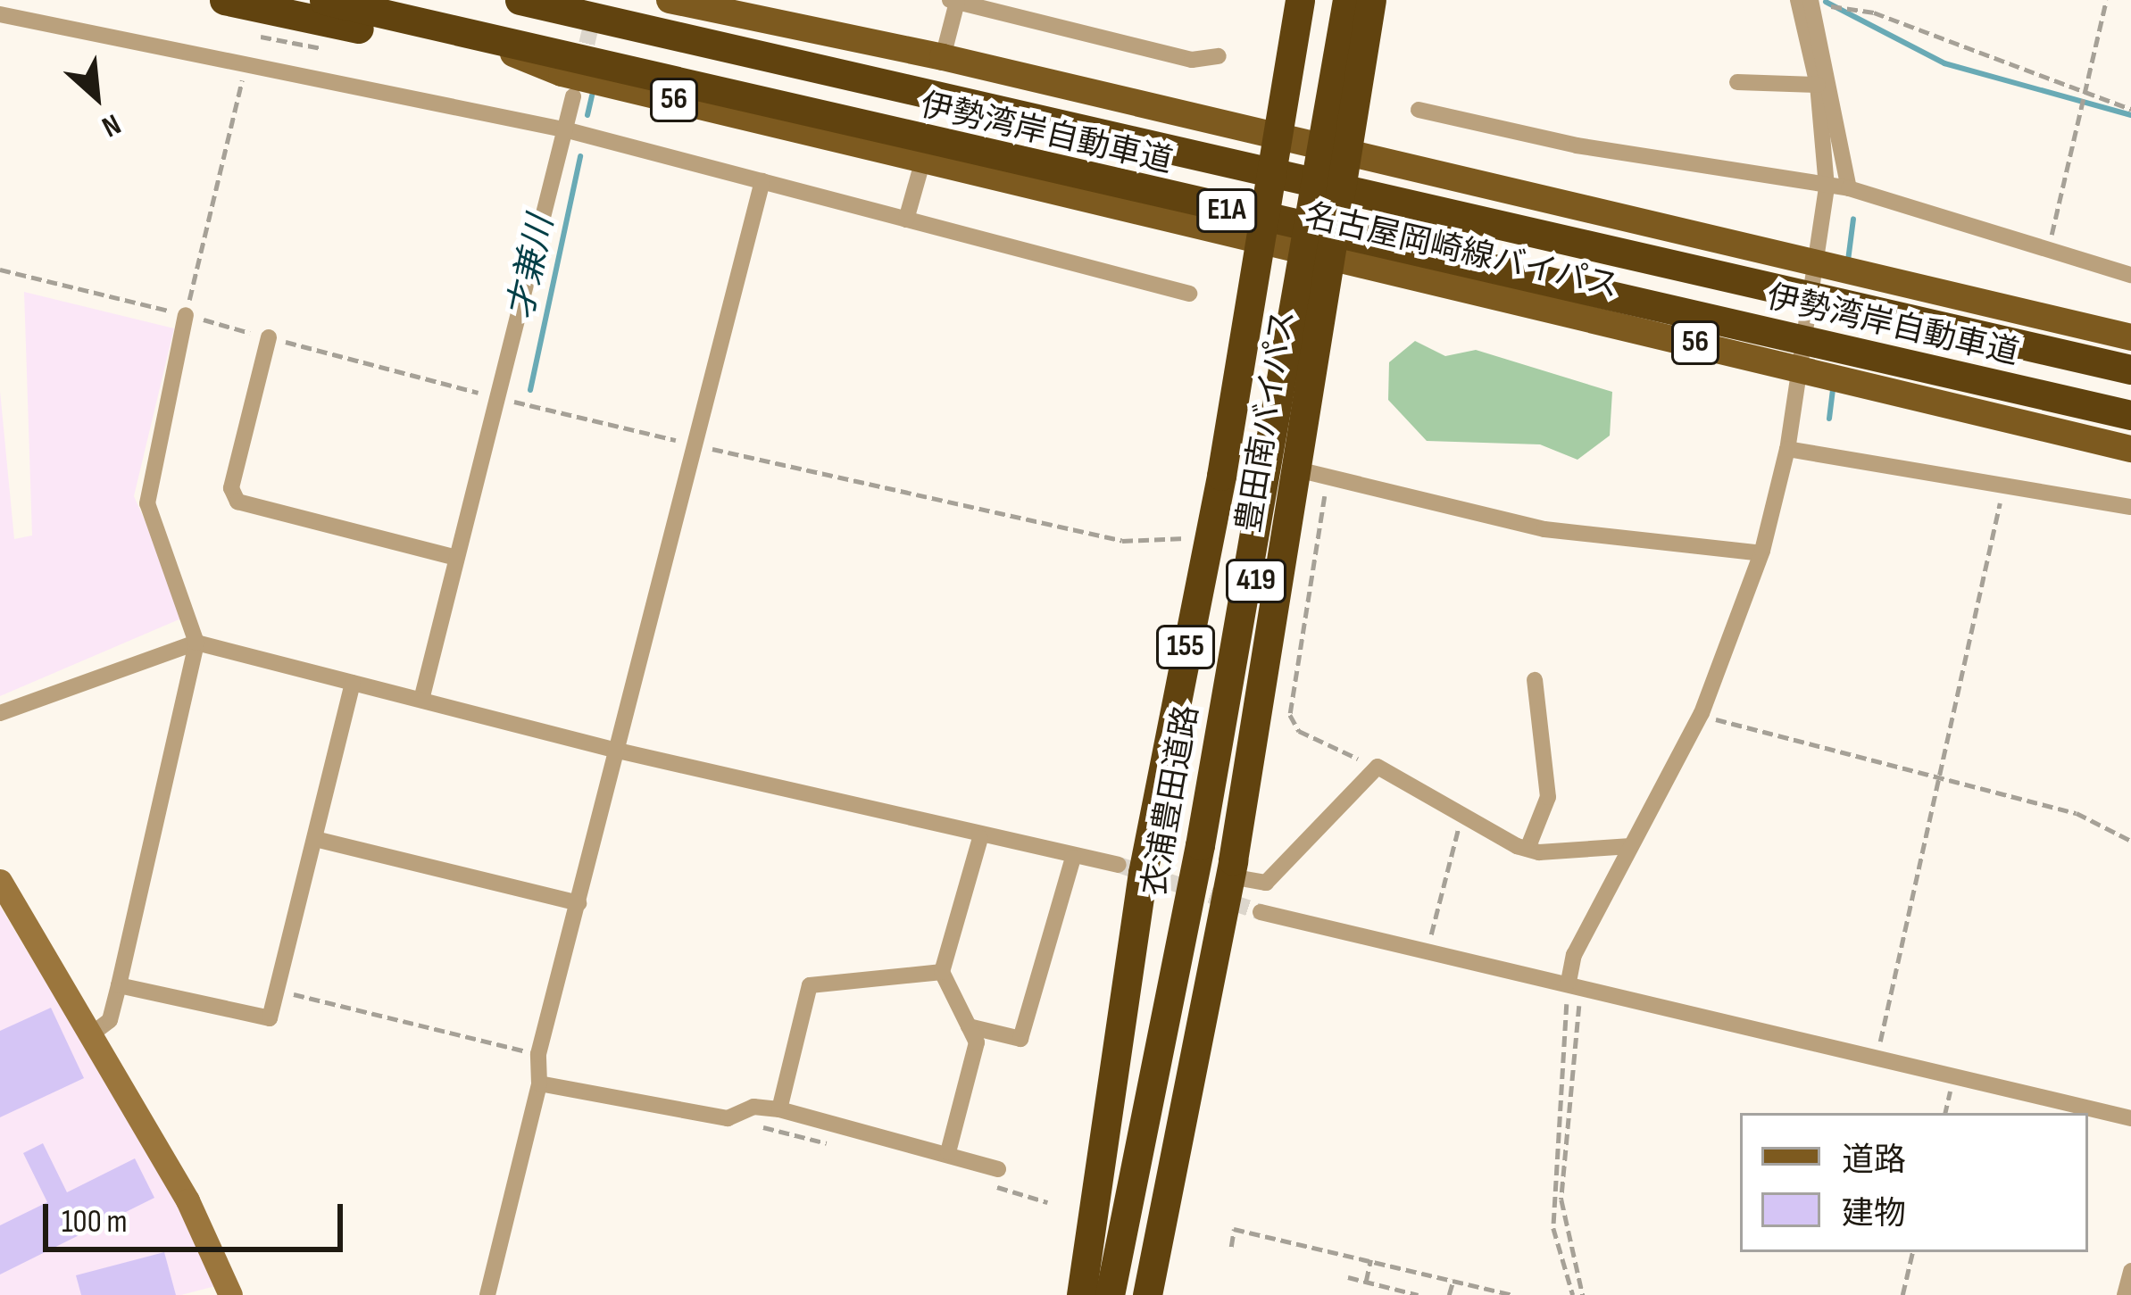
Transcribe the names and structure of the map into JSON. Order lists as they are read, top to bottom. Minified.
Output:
{"streets":{"highway":["伊勢湾岸自動車道","E1A","豊田南バイパス","419","155","衣浦豊田道路"],"main road":["56","名古屋岡崎線バイパス"]},"crossings":[["名古屋岡崎線バイパス","豊田南バイパス"],["名古屋岡崎線バイパス","155"]],"water":["才兼川"],"legend":["道路","建物"],"scale_bar":"100 m","north":"bottom right"}
